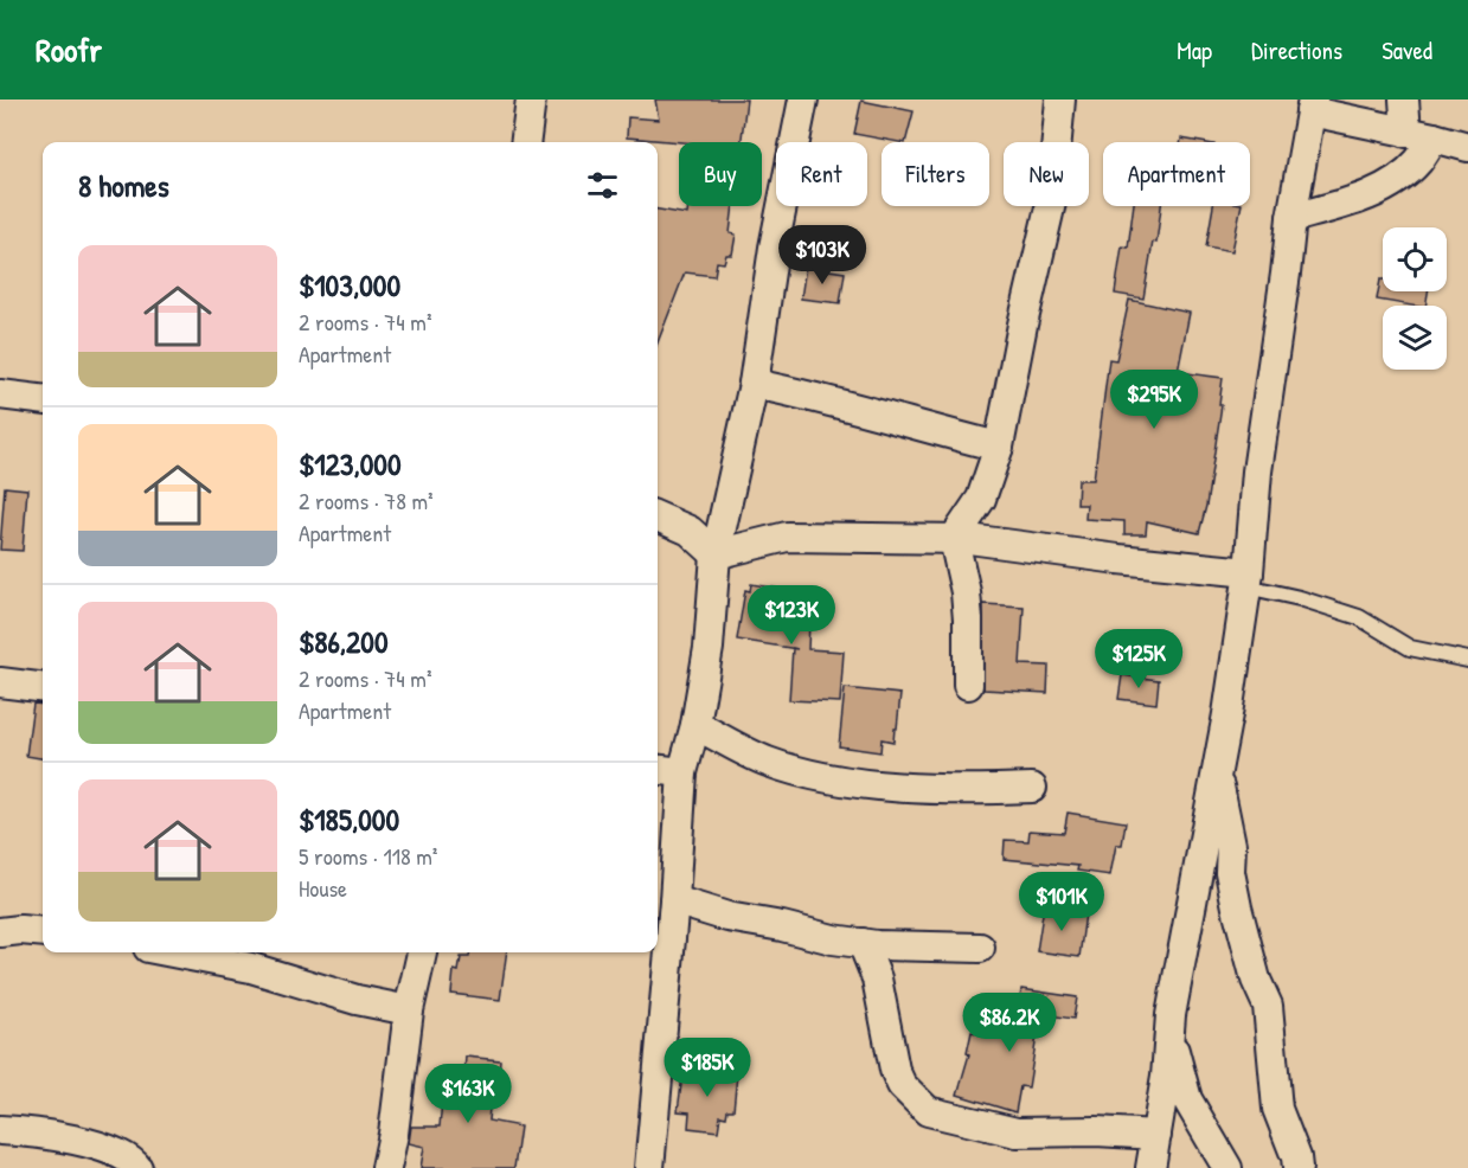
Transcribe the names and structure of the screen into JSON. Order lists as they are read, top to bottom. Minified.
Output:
{"page":{"header":"Roofr","nav":["Map","Directions","Saved"],"chip":["Buy","Rent","Filters","New","Apartment"],"heading":"8 homes","price":["$103K","$295K","$123K","$125K","$101K","$86.2K","$185K","$163K"],"list":[{"name":"$103,000","note":"2 rooms · 74 m² · Apartment"},{"name":"$123,000","note":"2 rooms · 78 m² · Apartment"},{"name":"$86,200","note":"2 rooms · 74 m² · Apartment"},{"name":"$185,000","note":"5 rooms · 118 m² · House"}]}}
